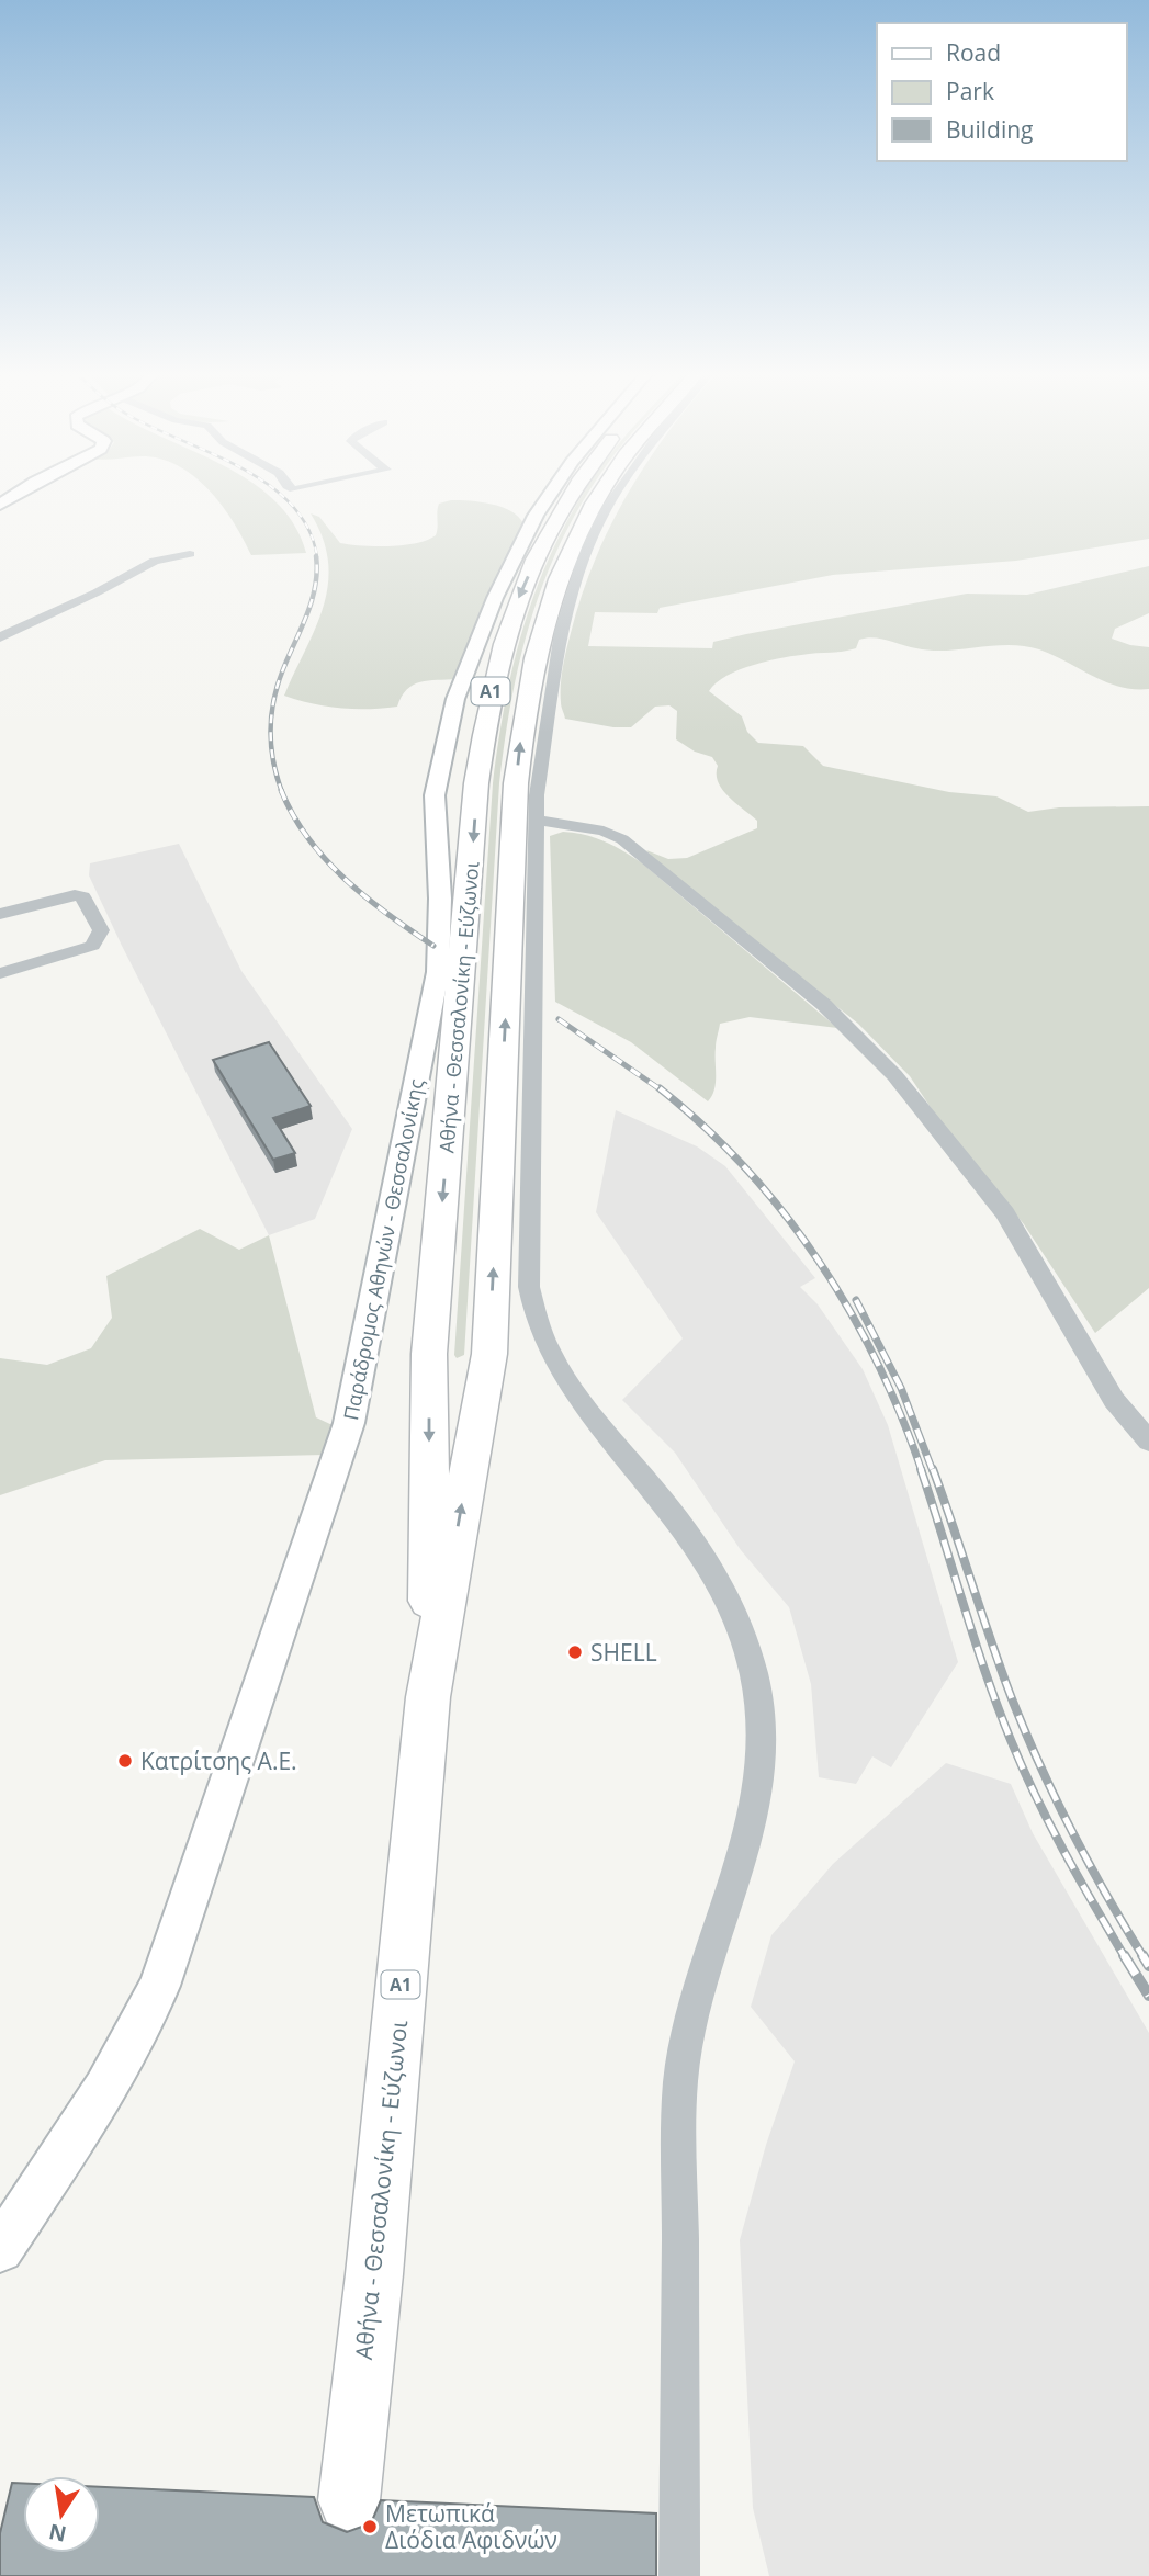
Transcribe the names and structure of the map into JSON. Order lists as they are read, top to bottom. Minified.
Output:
{"streets":{"highway":["Α1","Αθήνα - Θεσσαλονίκη - Εύζωνοι"],"main road":["Παράδρομος Αθηνών - Θεσσαλονίκης"]},"places":["SHELL","Κατρίτσης Α.Ε.","Μετωπικά Διόδια Αφιδνών"],"legend":["Road","Park","Building"],"north":"bottom"}
